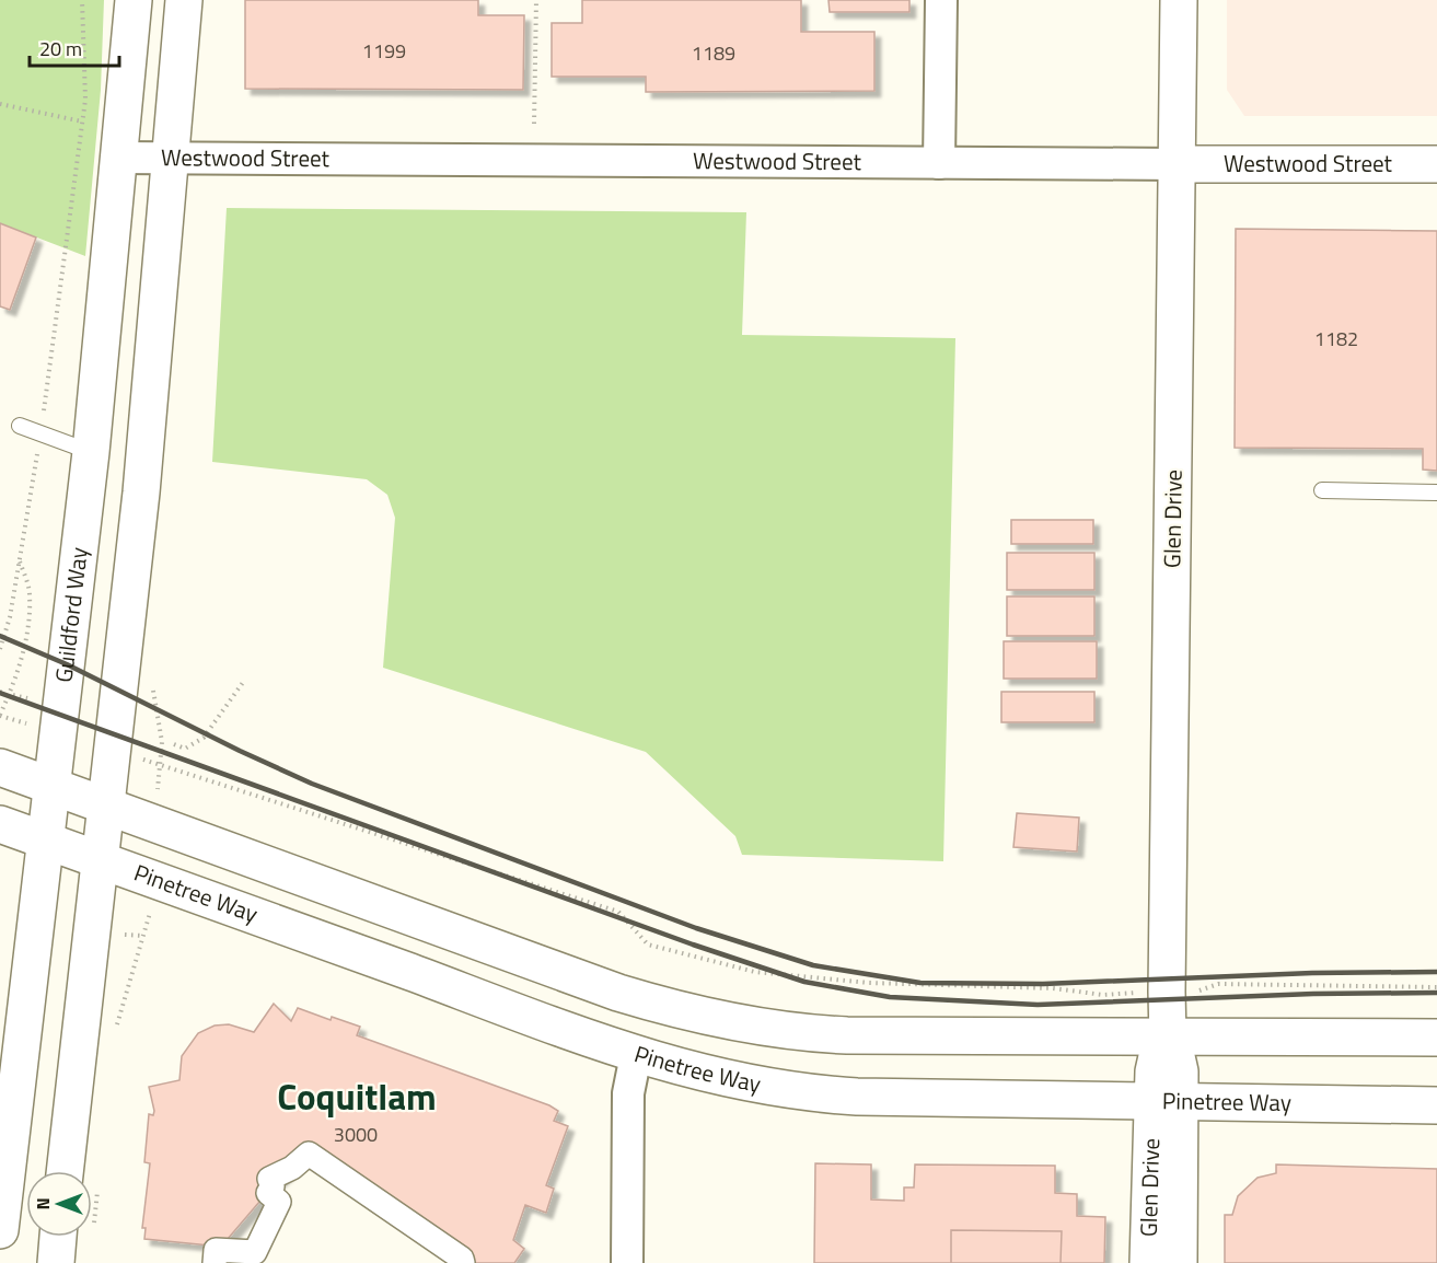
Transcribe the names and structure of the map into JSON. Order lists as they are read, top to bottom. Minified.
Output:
{"streets":{"main road":["Westwood Street","Glen Drive","Guildford Way","Pinetree Way"]},"crossings":[["Westwood Street","Glen Drive"],["Westwood Street","Guildford Way"],["Glen Drive","Pinetree Way"],["Guildford Way","Pinetree Way"]],"districts":["Coquitlam"],"house_numbers":["1199","1189","1182","3000"],"scale_bar":"20 m","north":"left"}
